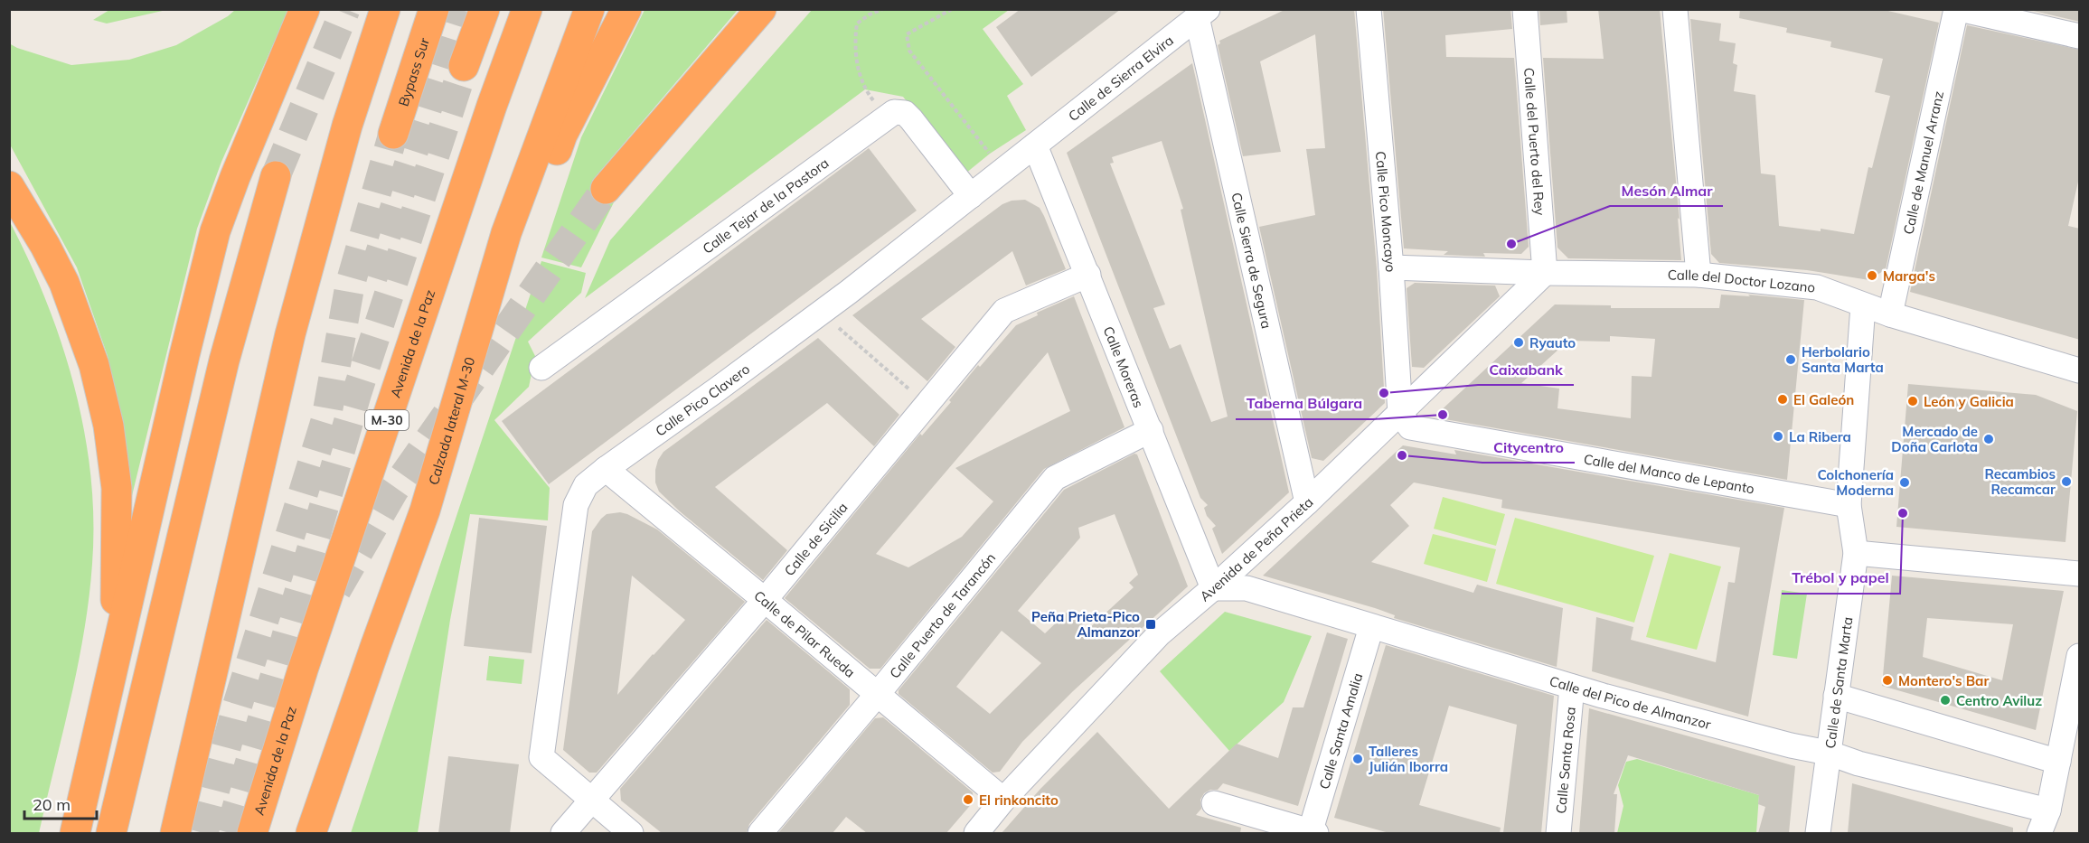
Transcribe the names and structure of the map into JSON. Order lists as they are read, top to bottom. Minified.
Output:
{"streets":{"highway":["Bypass Sur","Avenida de la Paz","M-30","Calzada lateral M-30"],"street":["Calle de Sierra Elvira","Calle del Puerto del Rey","Calle de Manuel Arranz","Calle Tejar de la Pastora","Calle Pico Moncayo","Calle Sierra de Segura","Calle del Doctor Lozano","Calle Moreras","Calle Pico Clavero","Calle del Manco de Lepanto","Calle de Sicilia","Avenida de Peña Prieta","Calle Puerto de Tarancón","Calle de Pilar Rueda","Calle de Santa Marta","Calle del Pico de Almanzor","Calle Santa Amalia","Calle Santa Rosa"]},"crossings":[["Calle de Sierra Elvira","Calle Sierra de Segura"],["Calle de Sierra Elvira","Calle Moreras"],["Calle de Sierra Elvira","Calle Pico Clavero"],["Calle del Puerto del Rey","Calle del Doctor Lozano"],["Calle del Puerto del Rey","Avenida de Peña Prieta"],["Calle de Manuel Arranz","Calle del Doctor Lozano"],["Calle Pico Moncayo","Calle del Doctor Lozano"],["Calle Pico Moncayo","Calle del Manco de Lepanto"],["Calle Pico Moncayo","Avenida de Peña Prieta"],["Calle Sierra de Segura","Avenida de Peña Prieta"],["Calle del Doctor Lozano","Avenida de Peña Prieta"],["Calle del Doctor Lozano","Calle de Santa Marta"],["Calle Moreras","Calle Pico Clavero"],["Calle Moreras","Calle de Sicilia"],["Calle Moreras","Avenida de Peña Prieta"],["Calle Moreras","Calle Puerto de Tarancón"],["Calle Moreras","Calle del Pico de Almanzor"],["Calle Pico Clavero","Calle de Sicilia"],["Calle Pico Clavero","Calle de Pilar Rueda"],["Calle del Manco de Lepanto","Avenida de Peña Prieta"],["Calle del Manco de Lepanto","Calle de Santa Marta"],["Calle de Sicilia","Calle de Pilar Rueda"],["Avenida de Peña Prieta","Calle de Pilar Rueda"],["Avenida de Peña Prieta","Calle del Pico de Almanzor"],["Calle Puerto de Tarancón","Calle de Pilar Rueda"],["Calle de Santa Marta","Calle del Pico de Almanzor"],["Calle del Pico de Almanzor","Calle Santa Amalia"],["Calle del Pico de Almanzor","Calle Santa Rosa"]],"places":{"other":["Mesón Almar","Marga's","Ryauto","Herbolario Santa Marta","Caixabank","El Galeón","León y Galicia","Taberna Búlgara","La Ribera","Mercado de Doña Carlota","Citycentro","Recambios Recamcar","Colchonería Moderna","Trébol y papel","Montero's Bar","Centro Aviluz","Talleres Julián Iborra","El rinkoncito"],"transit":["Peña Prieta-Pico Almanzor"]},"scale_bar":"20 m"}
